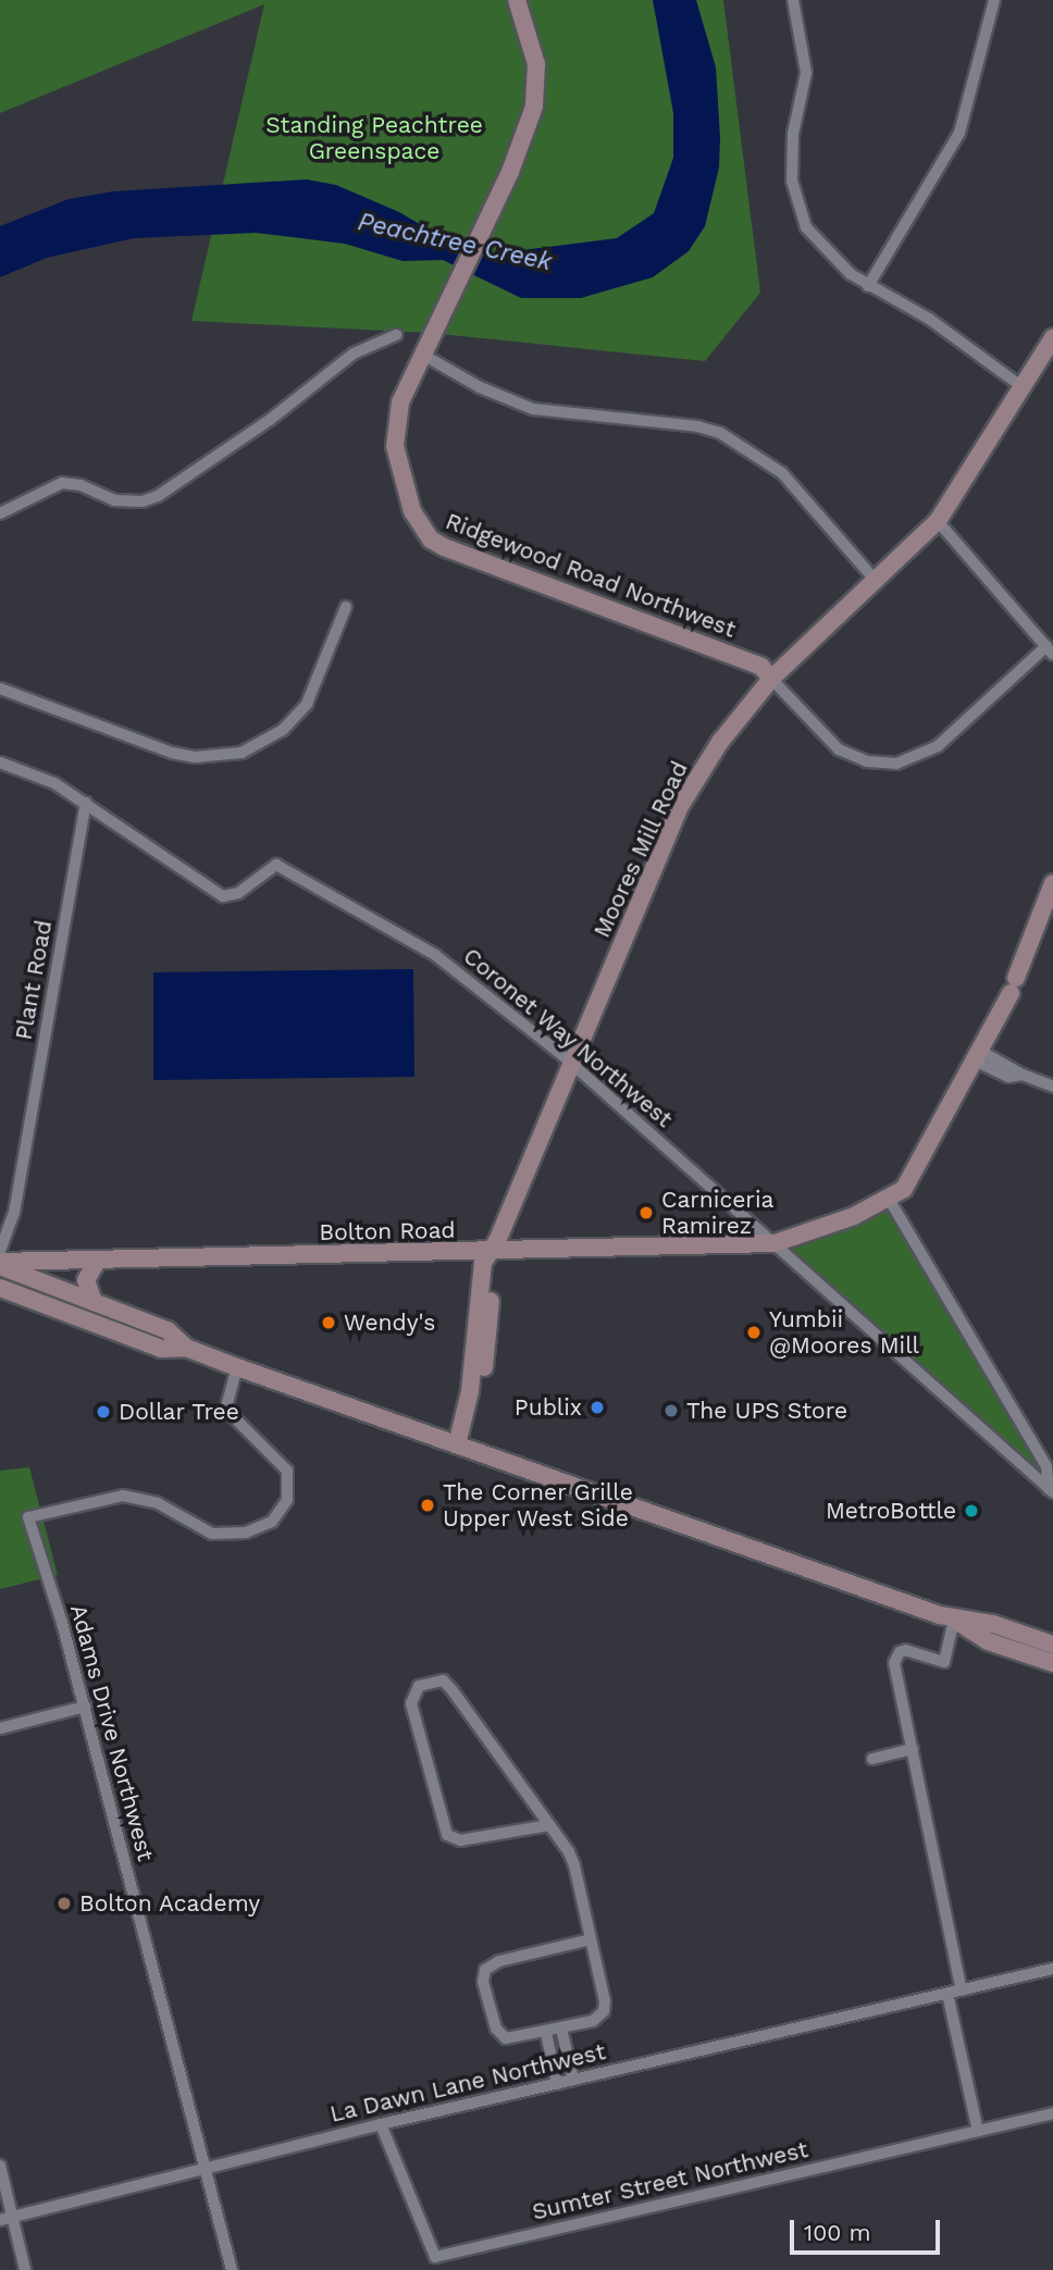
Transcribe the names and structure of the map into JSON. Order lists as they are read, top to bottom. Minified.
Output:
{"streets":{"street":["Ridgewood Road Northwest","Moores Mill Road","Plant Road","Coronet Way Northwest","Bolton Road","Adams Drive Northwest","La Dawn Lane Northwest","Sumter Street Northwest"]},"crossings":[["Ridgewood Road Northwest","Moores Mill Road"],["Moores Mill Road","Coronet Way Northwest"],["Moores Mill Road","Bolton Road"],["Plant Road","Coronet Way Northwest"],["Coronet Way Northwest","Bolton Road"],["Adams Drive Northwest","La Dawn Lane Northwest"],["La Dawn Lane Northwest","Sumter Street Northwest"]],"water":["Peachtree Creek"],"parks":["Standing Peachtree Greenspace"],"places":["Carniceria Ramirez","Wendy's","Yumbii @Moores Mill","Publix","The UPS Store","Dollar Tree","The Corner Grille Upper West Side","MetroBottle","Bolton Academy"],"scale_bar":"100 m"}
